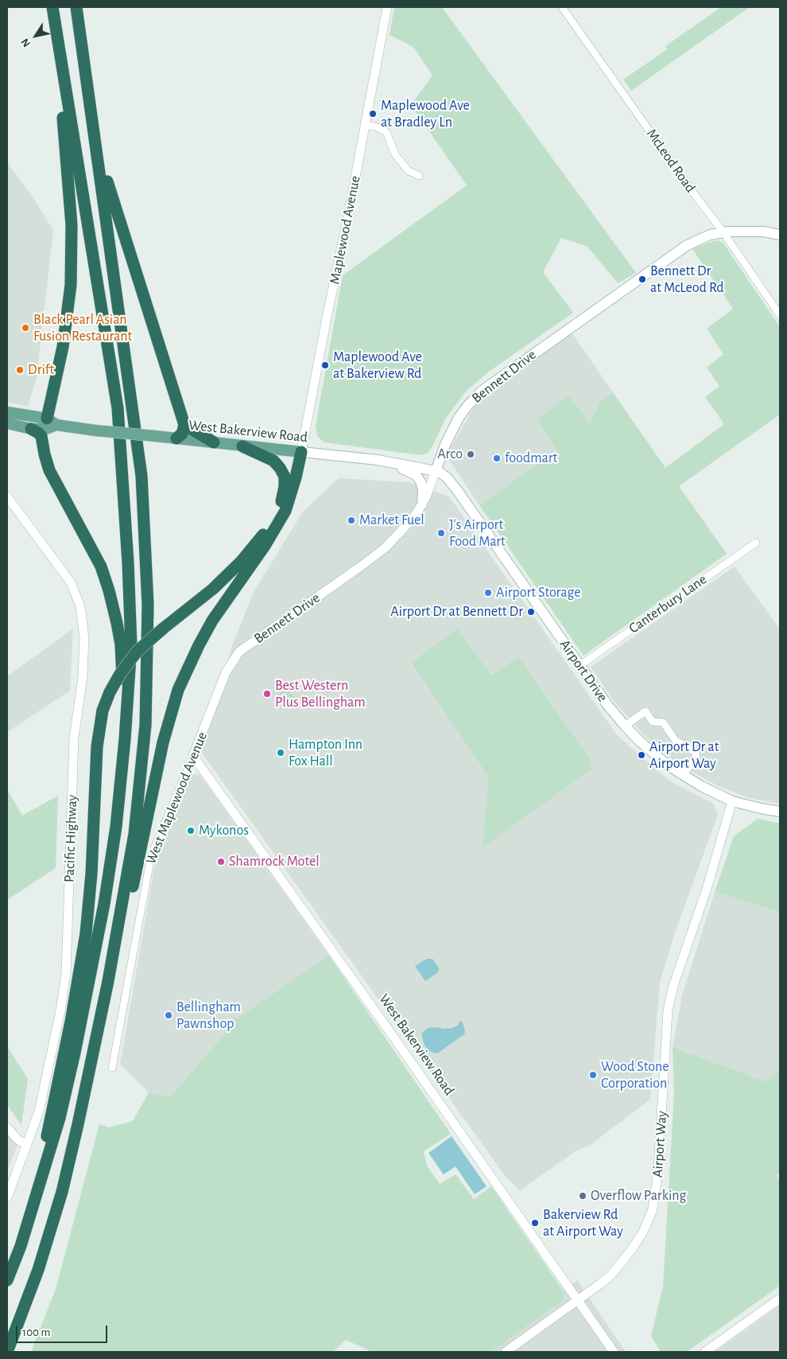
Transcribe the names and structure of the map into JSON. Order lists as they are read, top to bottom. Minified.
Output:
{"streets":{"main road":["Bennett Drive","West Bakerview Road","Airport Drive"],"street":["McLeod Road","Maplewood Avenue","Canterbury Lane","West Maplewood Avenue","Pacific Highway","Airport Way"]},"crossings":[["McLeod Road","Bennett Drive"],["Maplewood Avenue","West Bakerview Road"],["Bennett Drive","West Bakerview Road"],["Bennett Drive","Airport Drive"],["Bennett Drive","West Maplewood Avenue"],["West Bakerview Road","Airport Drive"],["West Bakerview Road","West Maplewood Avenue"],["West Bakerview Road","Airport Way"],["Canterbury Lane","Airport Drive"],["Airport Drive","Airport Way"]],"places":["Maplewood Ave at Bradley Ln","Bennett Dr at McLeod Rd","Black Pearl Asian Fusion Restaurant","Maplewood Ave at Bakerview Rd","Drift","Arco","foodmart","Market Fuel","J's Airport Food Mart","Airport Storage","Airport Dr at Bennett Dr","Best Western Plus Bellingham","Hampton Inn Fox Hall","Airport Dr at Airport Way","Mykonos","Shamrock Motel","Bellingham Pawnshop","Wood Stone Corporation","Overflow Parking","Bakerview Rd at Airport Way"],"scale_bar":"100 m","north":"bottom left"}
